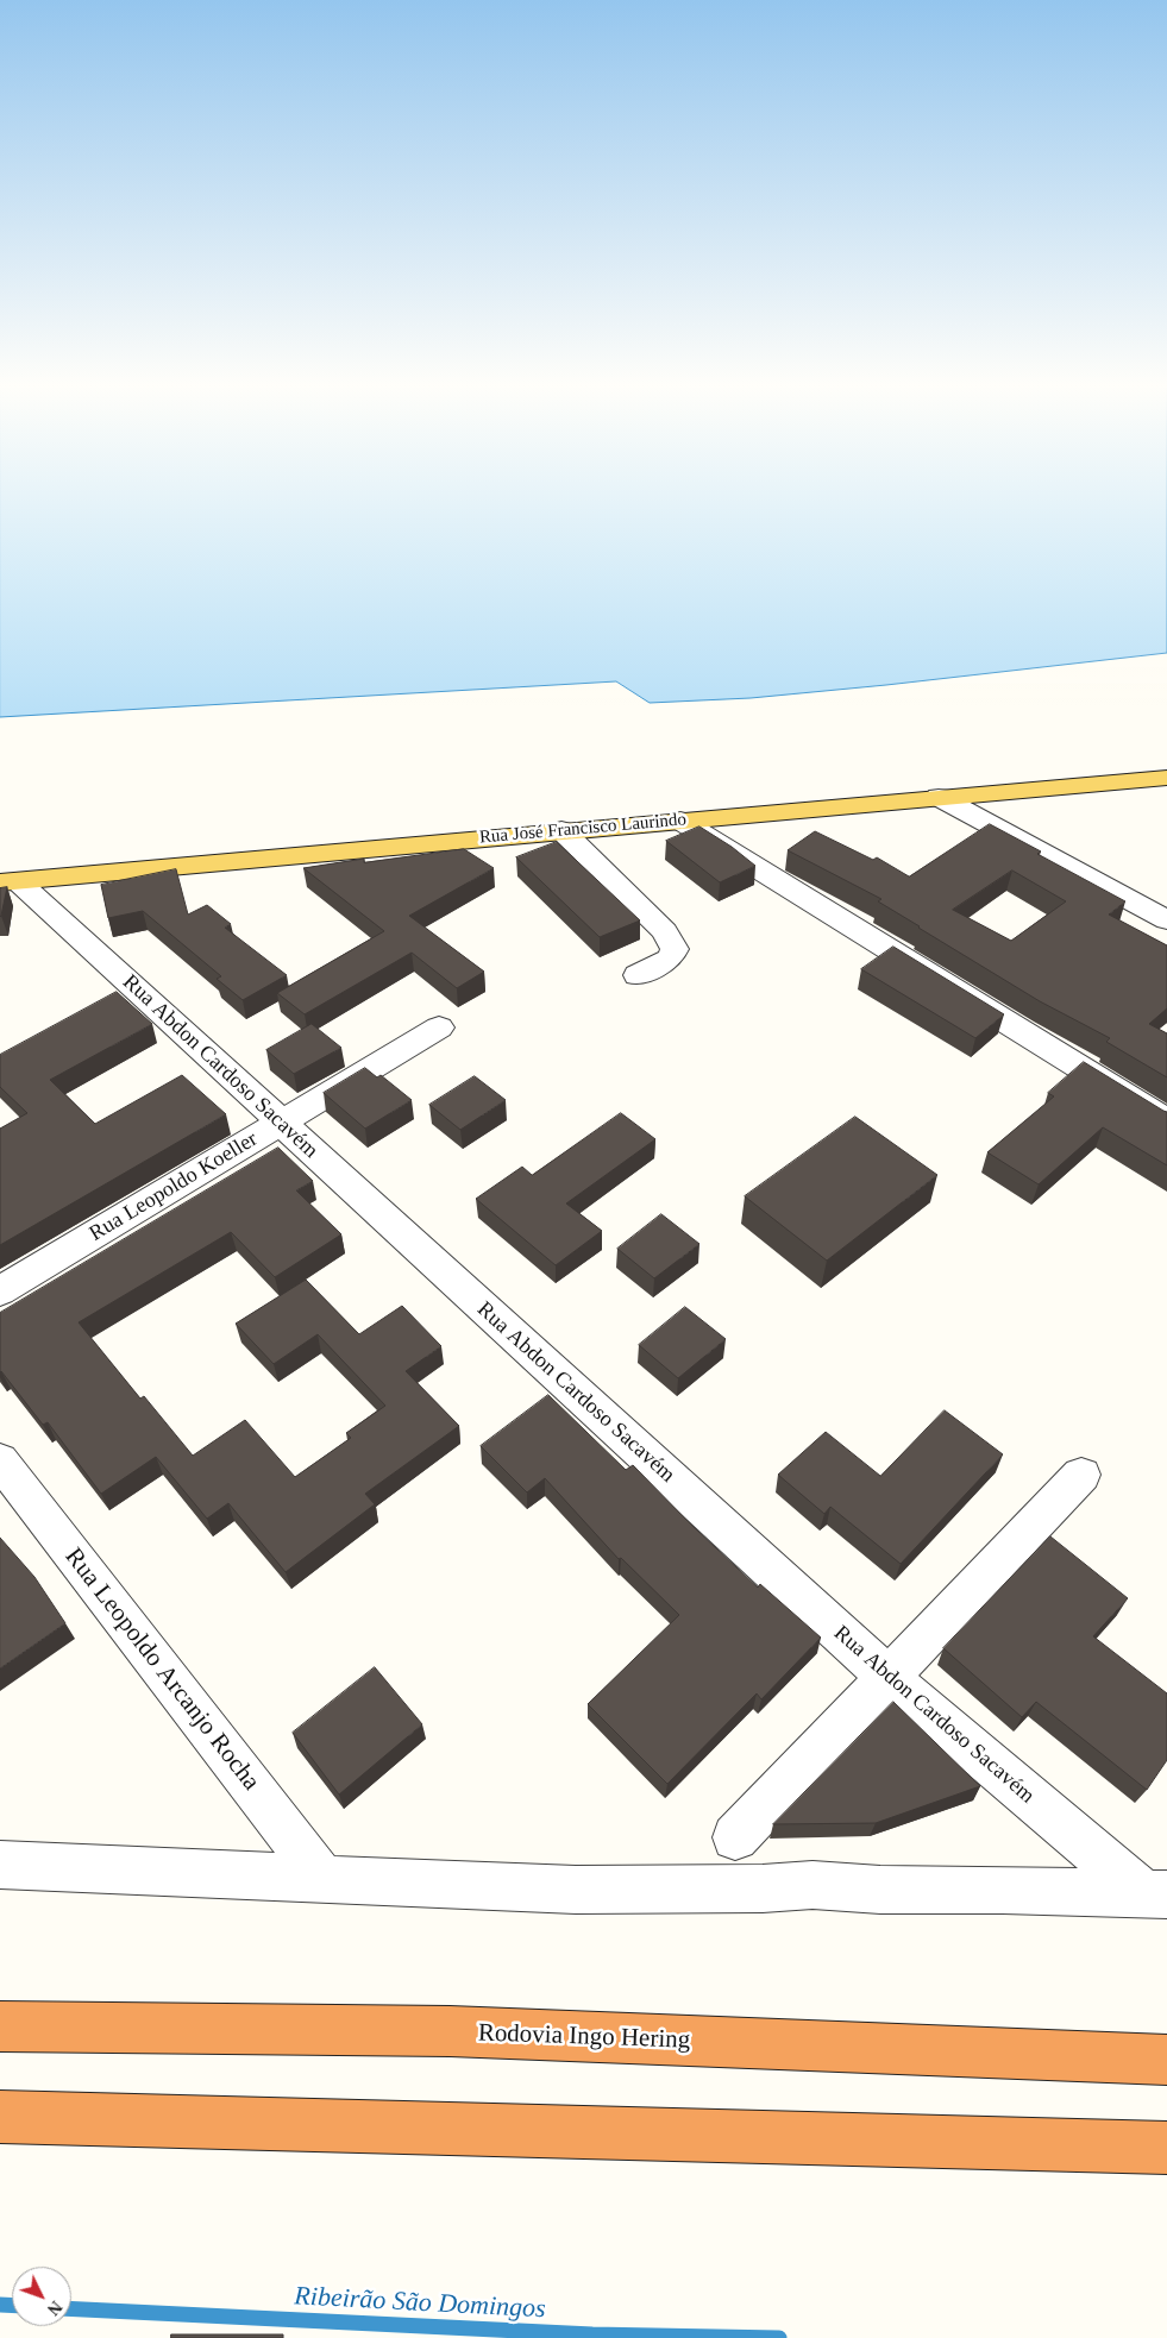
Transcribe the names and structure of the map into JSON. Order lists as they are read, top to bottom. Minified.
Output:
{"streets":{"highway":["Rodovia Ingo Hering"],"main road":["Rua José Francisco Laurindo"],"street":["Rua Abdon Cardoso Sacavém","Rua Leopoldo Koeller","Rua Leopoldo Arcanjo Rocha"]},"crossings":[["Rua José Francisco Laurindo","Rua Abdon Cardoso Sacavém"],["Rua Abdon Cardoso Sacavém","Rua Leopoldo Koeller"]],"water":["Ribeirão São Domingos"],"north":"bottom right"}
